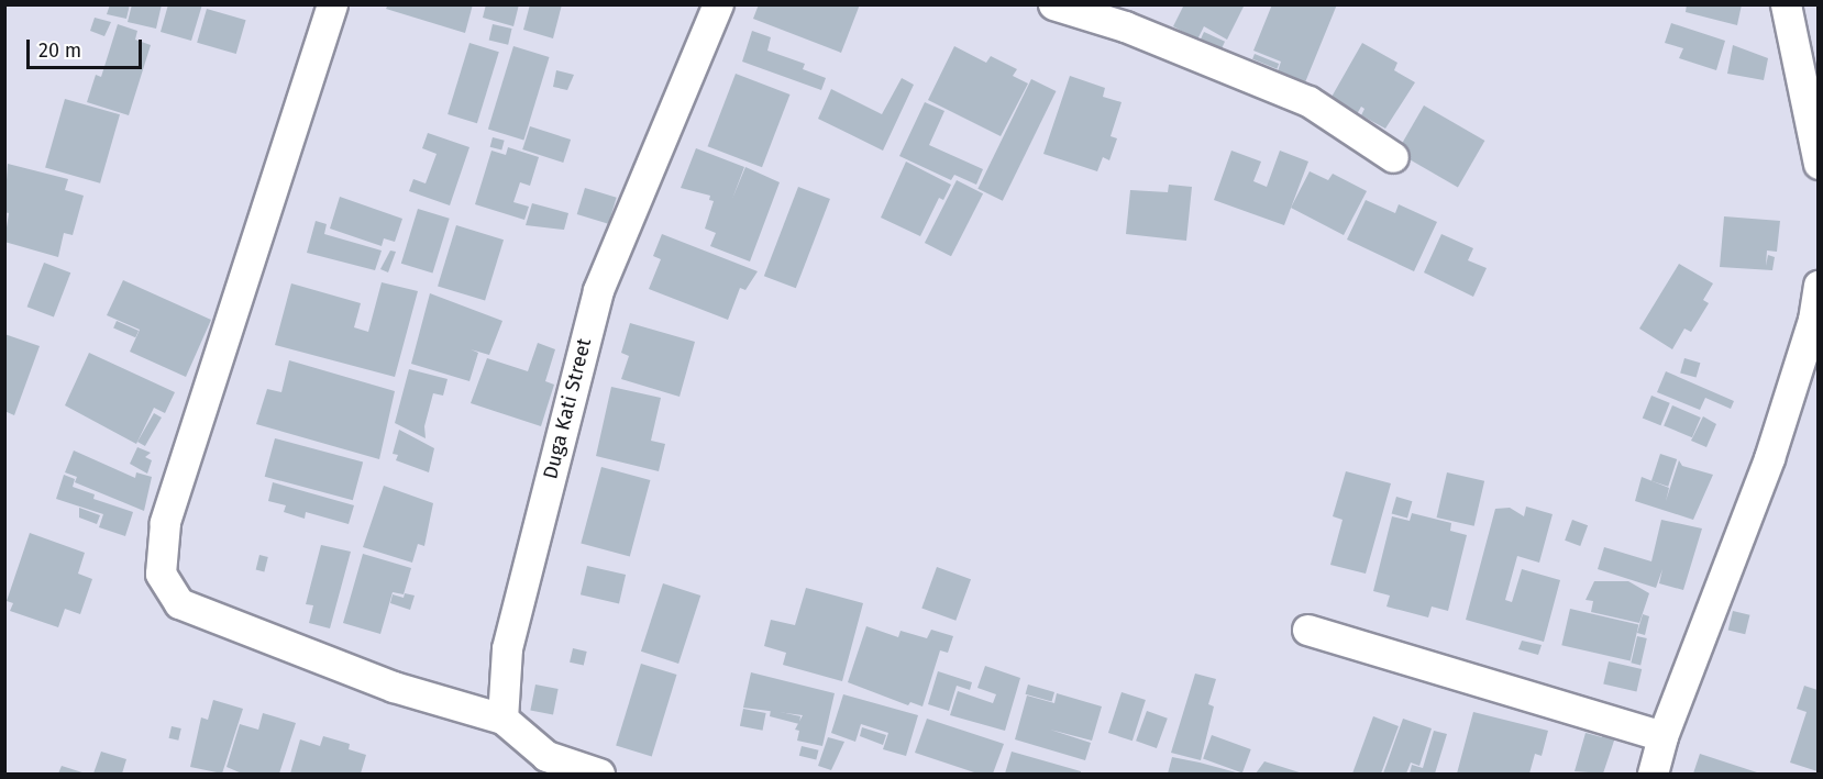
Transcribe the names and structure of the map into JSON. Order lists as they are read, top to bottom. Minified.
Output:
{"streets":{"street":["Duga Kati Street"]},"scale_bar":"20 m"}
